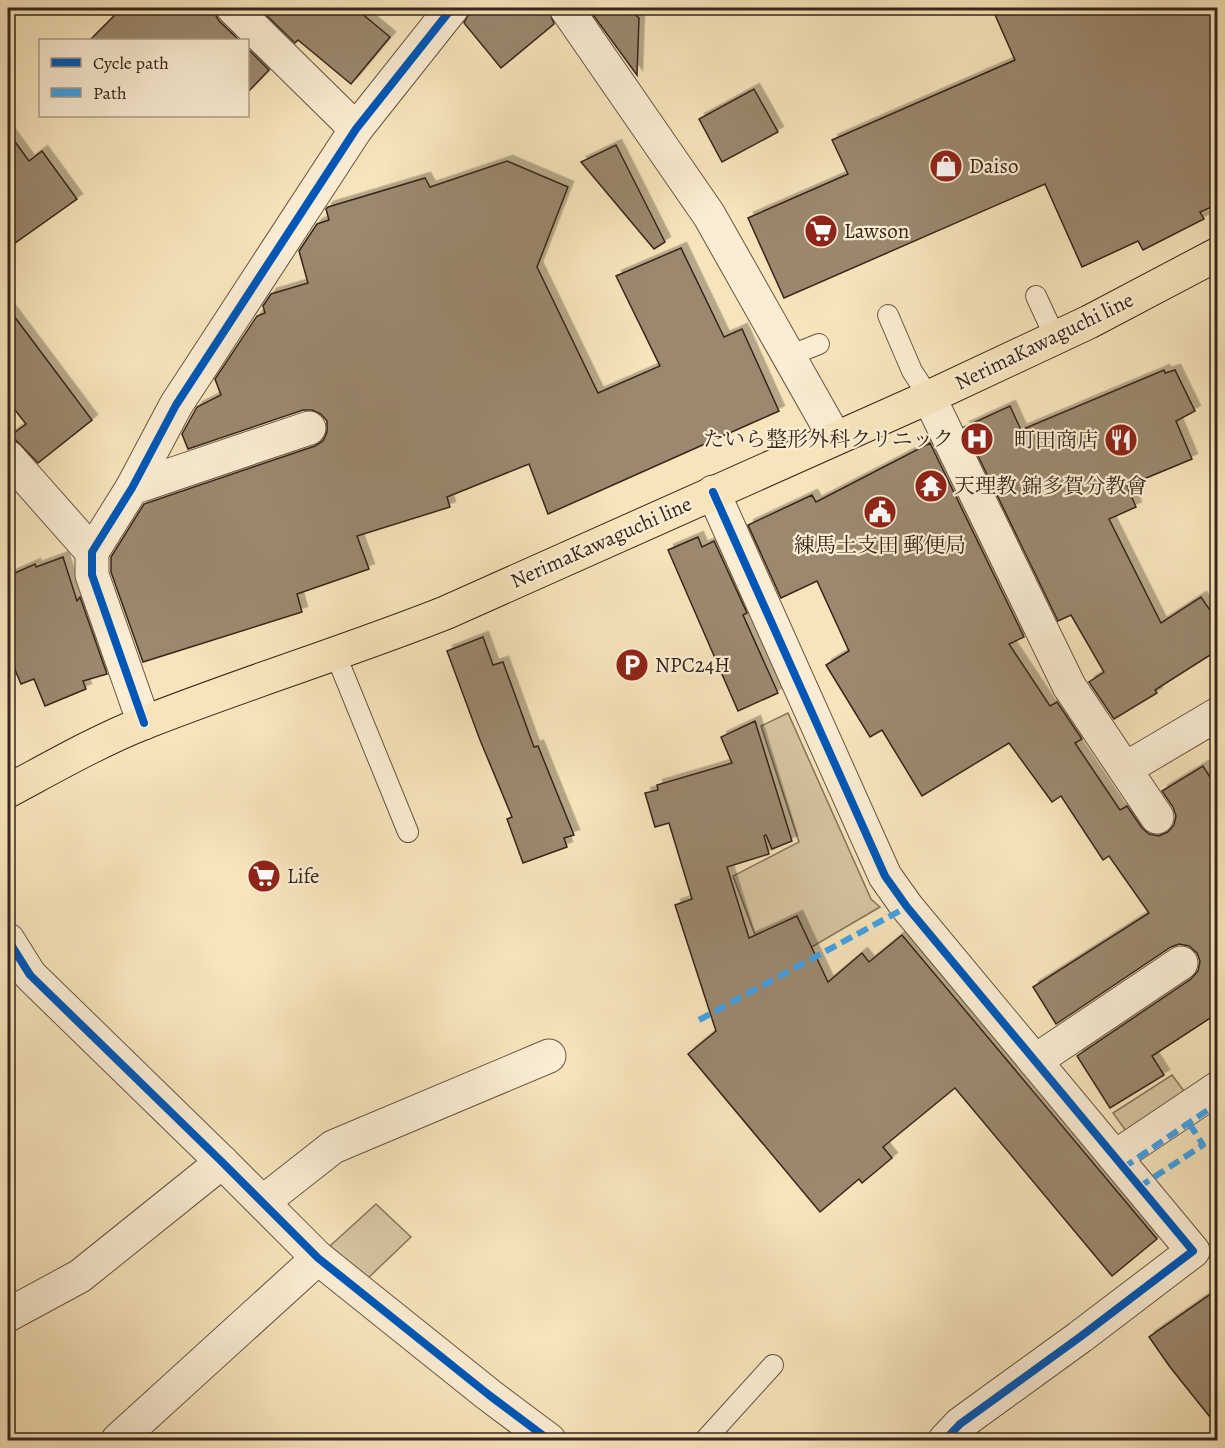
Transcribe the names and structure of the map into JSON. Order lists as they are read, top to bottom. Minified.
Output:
{"streets":{"main road":["NerimaKawaguchi line"]},"places":{"shop":["Daiso"],"supermarket":["Lawson","Life"],"hospital":["たいら整形外科クリニック"],"restaurant":["町田商店"],"temple":["天理教 錦多賀分教會"],"public building":["練馬土支田 郵便局"],"parking":["NPC24H"]},"legend":["Cycle path","Path"]}
